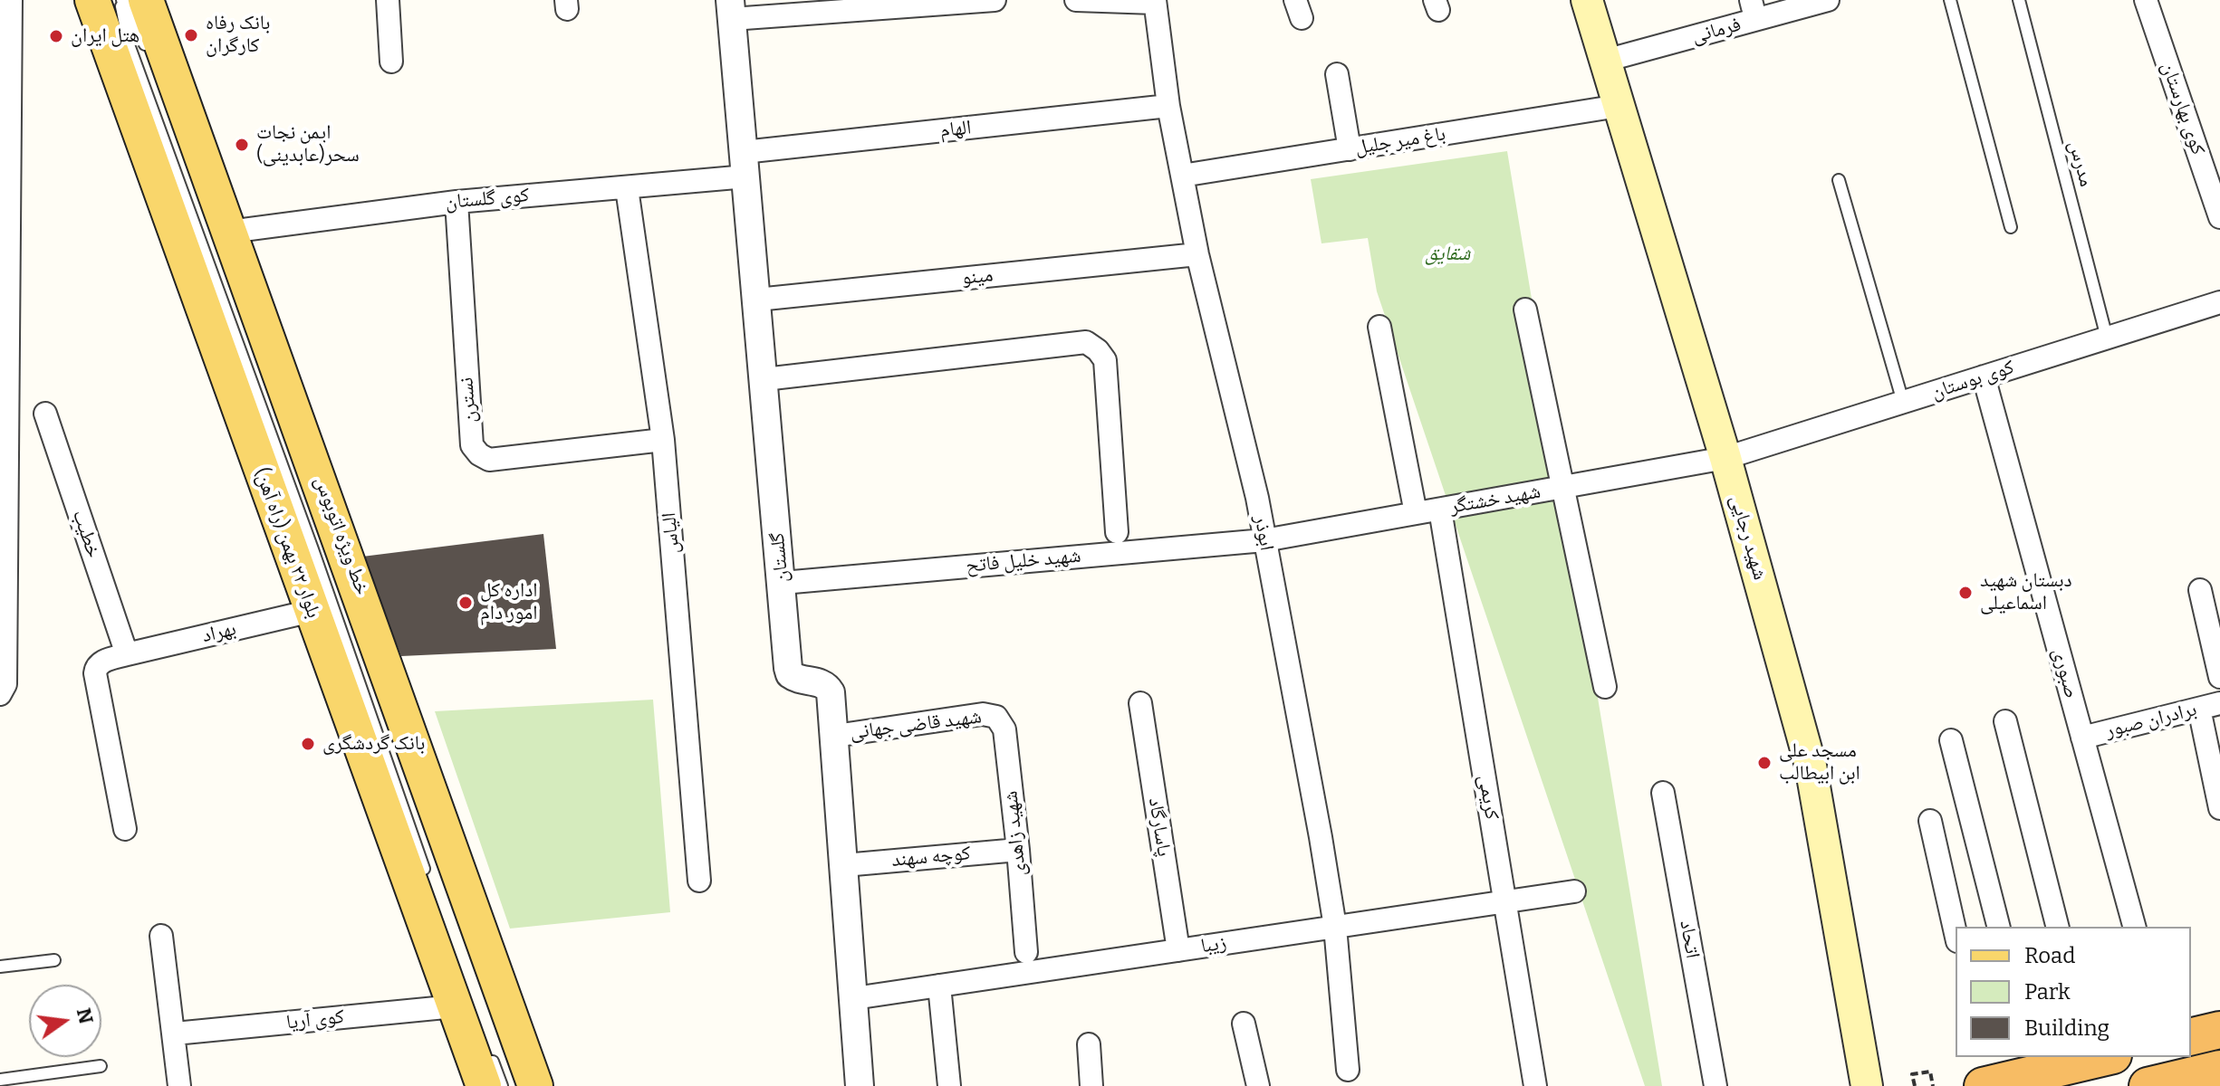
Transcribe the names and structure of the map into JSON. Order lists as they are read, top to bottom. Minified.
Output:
{"streets":{"main road":["شهید رجایی","بلوار ۲۲ بهمن (راه آهن)"],"street":["فرمانی","کوی بهارستان","الهام","باغ میر جلیل","کوی گلستان","مینو","کوی بوستان","نسترن","شهید خشتگر","الیاس","ابوذر","خطیب","گلستان","شهید خلیل فاتح","بهراد","صبوری","برادران صبور","شهید قاضی جهانی","کریمی","پاسارگاد","شهید زاهدی","کوچه سهند","اتحاد","زیبا","کوی آریا"],"lane":["مدرس","خط ویژه اتوبوس"]},"crossings":[["فرمانی","شهید رجایی"],["الهام","کوی گلستان"],["الهام","ابوذر"],["الهام","گلستان"],["باغ میر جلیل","ابوذر"],["باغ میر جلیل","شهید رجایی"],["مدرس","کوی بوستان"],["کوی گلستان","نسترن"],["کوی گلستان","الیاس"],["کوی گلستان","گلستان"],["مینو","ابوذر"],["مینو","گلستان"],["کوی بوستان","شهید خشتگر"],["کوی بوستان","شهید رجایی"],["کوی بوستان","صبوری"],["نسترن","الیاس"],["شهید خشتگر","ابوذر"],["شهید خشتگر","شهید رجایی"],["شهید خشتگر","شهید خلیل فاتح"],["شهید خشتگر","کریمی"],["ابوذر","شهید خلیل فاتح"],["ابوذر","زیبا"],["خطیب","بهراد"],["بلوار ۲۲ بهمن (راه آهن)","بهراد"],["بلوار ۲۲ بهمن (راه آهن)","کوی آریا"],["گلستان","شهید خلیل فاتح"],["گلستان","شهید قاضی جهانی"],["گلستان","کوچه سهند"],["گلستان","زیبا"],["صبوری","برادران صبور"],["شهید قاضی جهانی","شهید زاهدی"],["کریمی","زیبا"],["پاسارگاد","زیبا"],["شهید زاهدی","کوچه سهند"]],"parks":["شقایق"],"places":["بانک رفاه کارگران","هتل ایران","ایمن نجات سحر(عابدینی)","دبستان شهید اسماعیلی","اداره کل امور دام","بانک گردشگری","مسجد علی ابن ابیطالب"],"legend":["Road","Park","Building"],"north":"right"}
